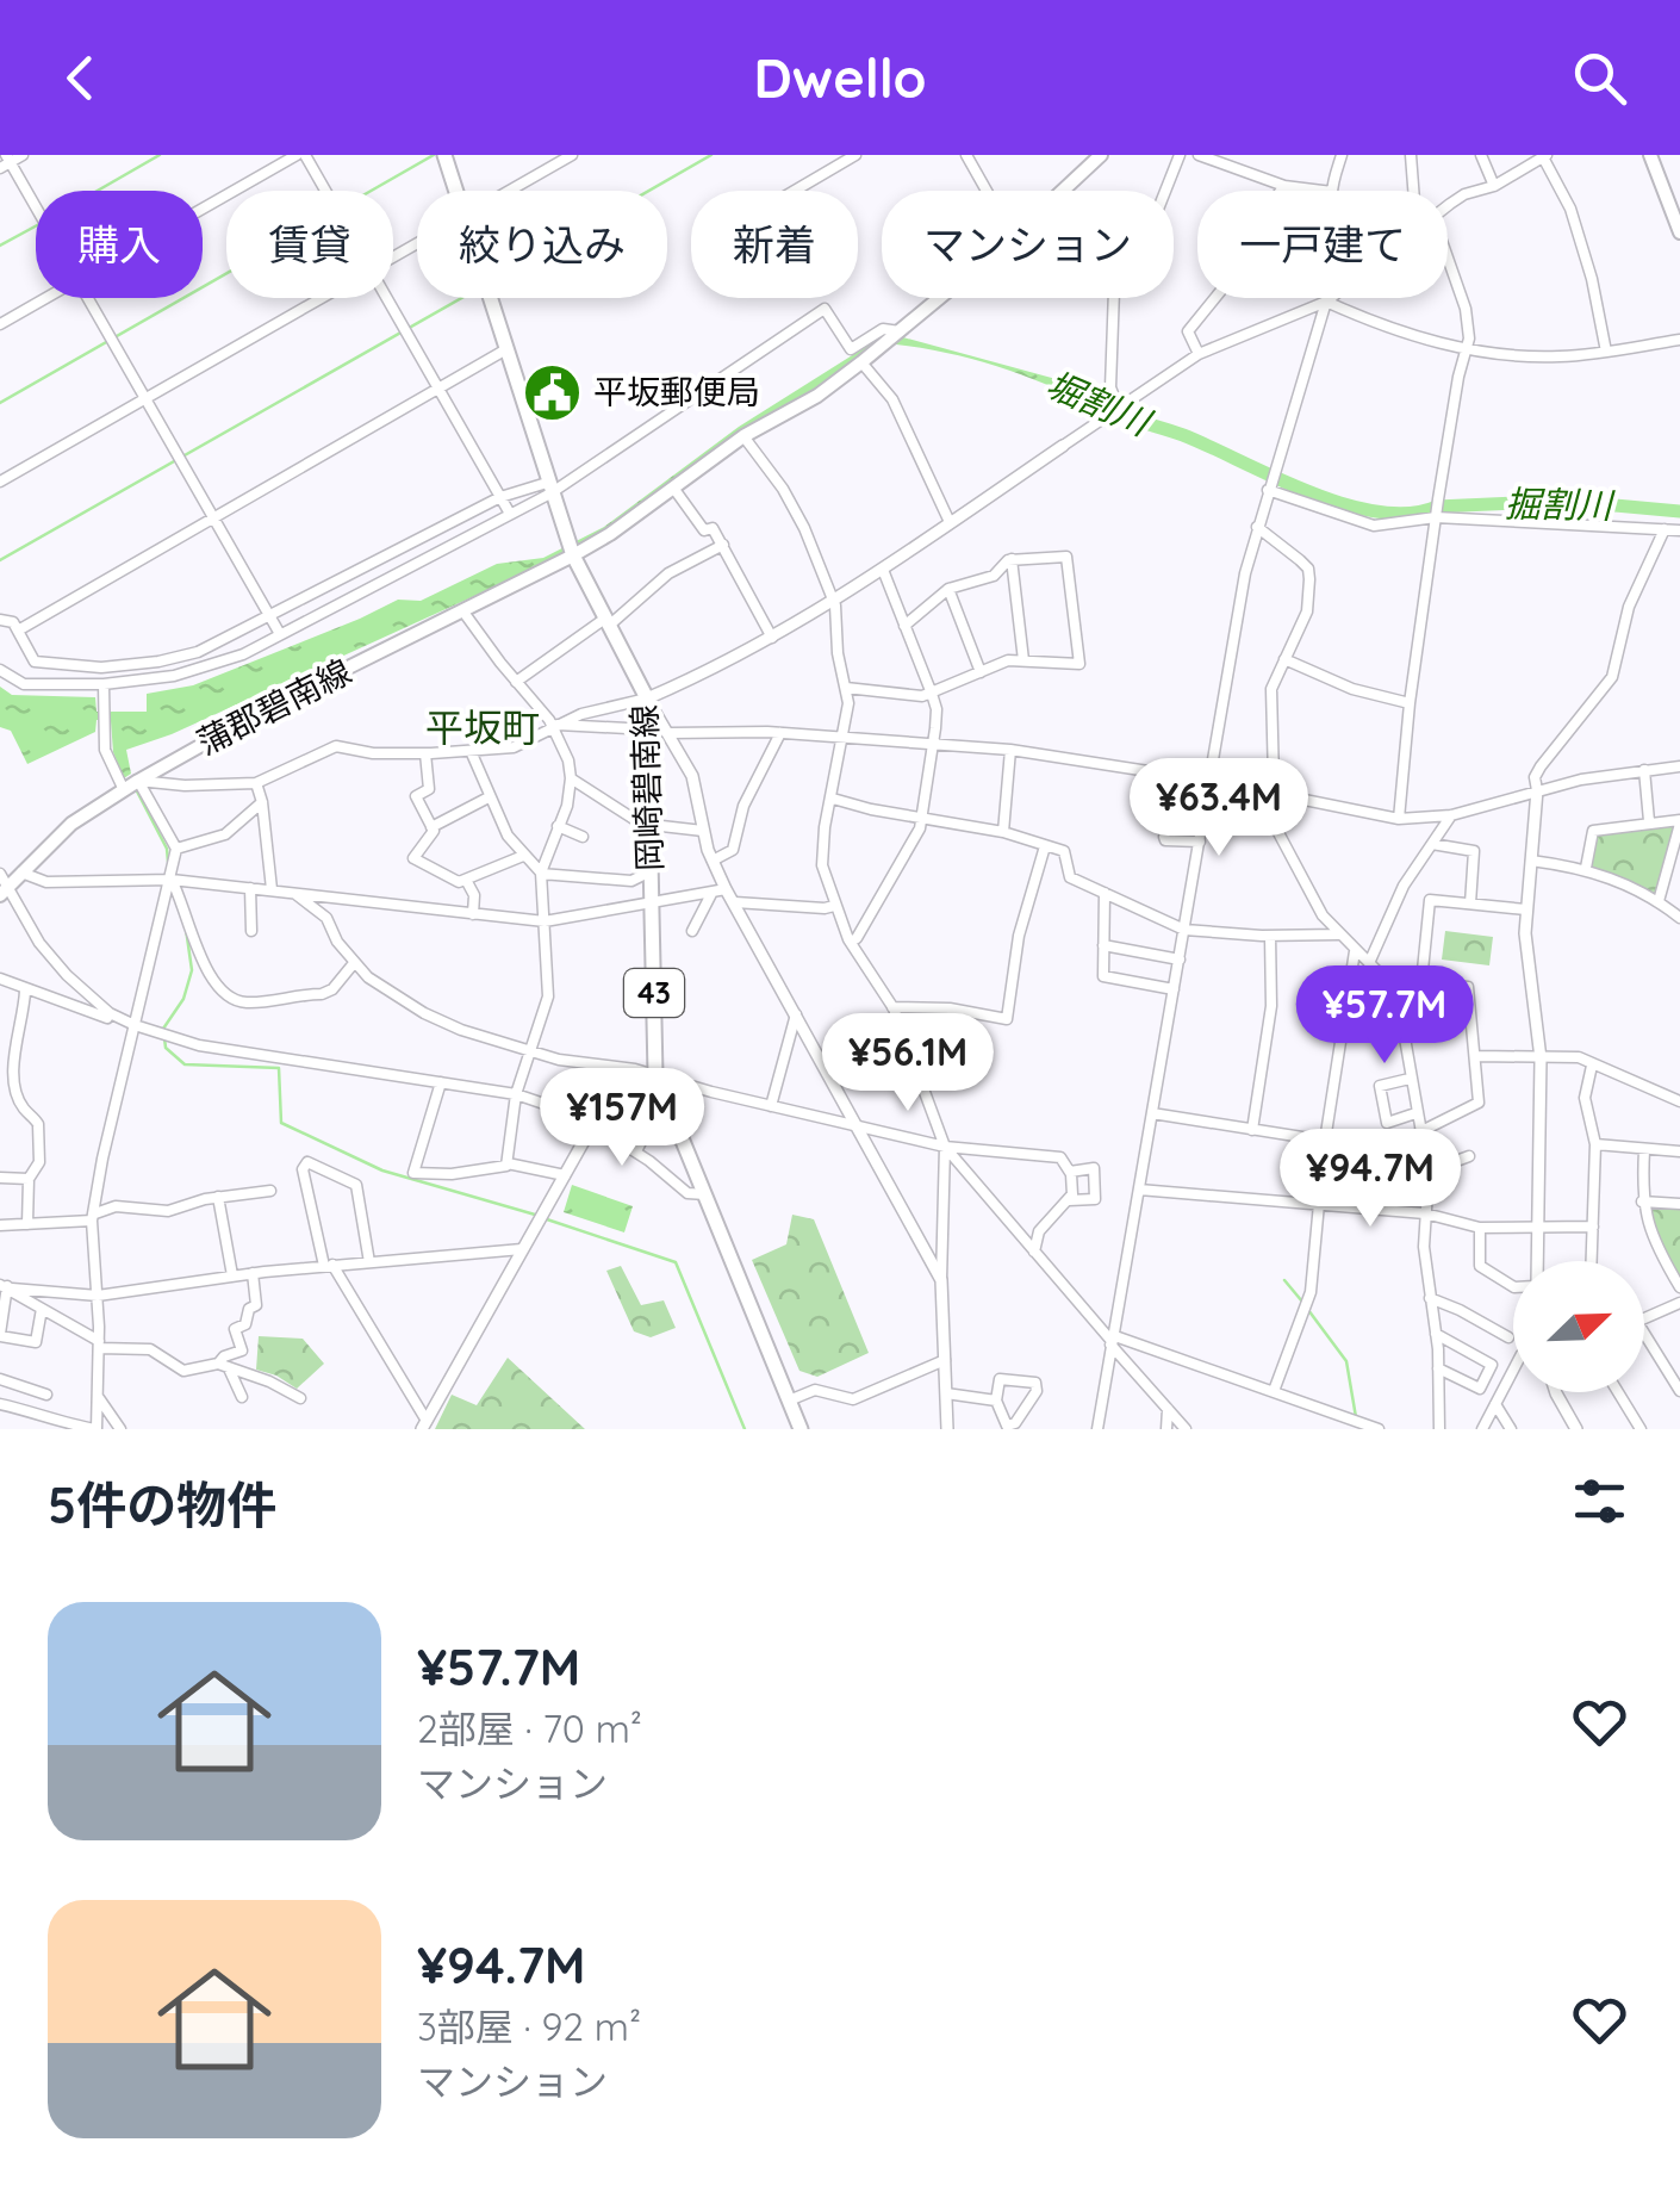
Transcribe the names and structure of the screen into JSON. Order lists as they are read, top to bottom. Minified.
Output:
{"streets":{"main road":["蒲郡碧南線","岡崎碧南線","43"]},"crossings":[["蒲郡碧南線","岡崎碧南線"]],"districts":["平坂町"],"water":["堀割川","掘割川"],"places":{"public building":["平坂郵便局"]},"north":"top right","page":{"header":"Dwello","chip":["購入","賃貸","絞り込み","新着","マンション","一戸建て"],"price":["¥63.4M","¥57.7M","¥56.1M","¥157M","¥94.7M"],"heading":"5件の物件","list":[{"name":"¥57.7M","note":"2部屋 · 70 m² · マンション"},{"name":"¥94.7M","note":"3部屋 · 92 m² · マンション"}]}}
